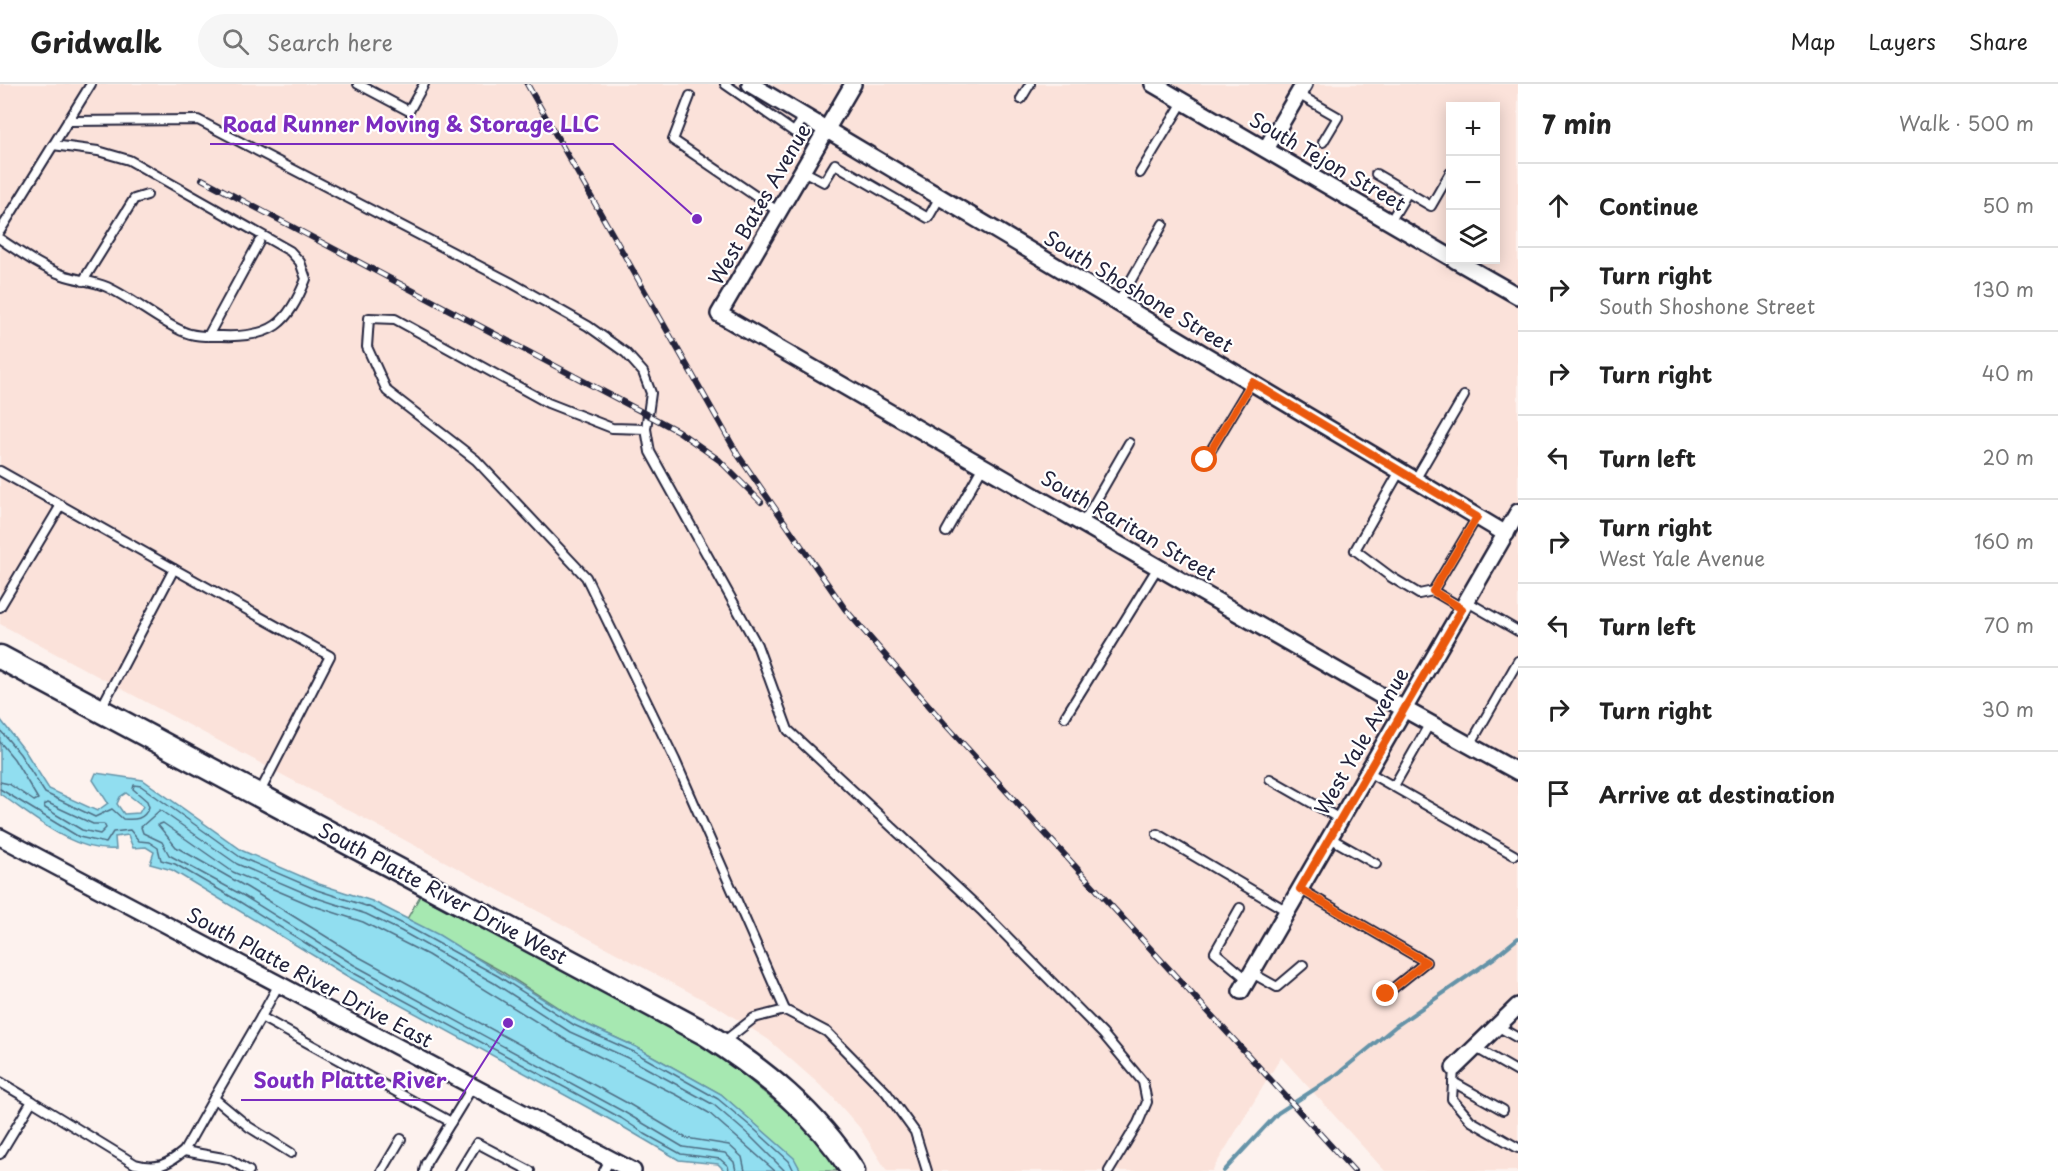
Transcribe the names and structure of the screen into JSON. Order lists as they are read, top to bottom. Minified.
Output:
{"streets":{"street":["South Tejon Street","West Bates Avenue","South Shoshone Street","South Raritan Street","West Yale Avenue","South Platte River Drive West","South Platte River Drive East"]},"crossings":[["West Bates Avenue","South Shoshone Street"],["West Bates Avenue","South Raritan Street"],["South Shoshone Street","West Yale Avenue"],["South Raritan Street","West Yale Avenue"]],"places":["Road Runner Moving & Storage LLC","South Platte River"],"page":{"header":"Gridwalk","search":"Search here","nav":["Map","Layers","Share"],"heading":["7 min","Walk · 500 m"],"map_buttons":["+","−"],"list":[["Continue","50 m"],["Turn right","South Shoshone Street","130 m"],["Turn right","40 m"],["Turn left","20 m"],["Turn right","West Yale Avenue","160 m"],["Turn left","70 m"],["Turn right","30 m"],"Arrive at destination"]}}
